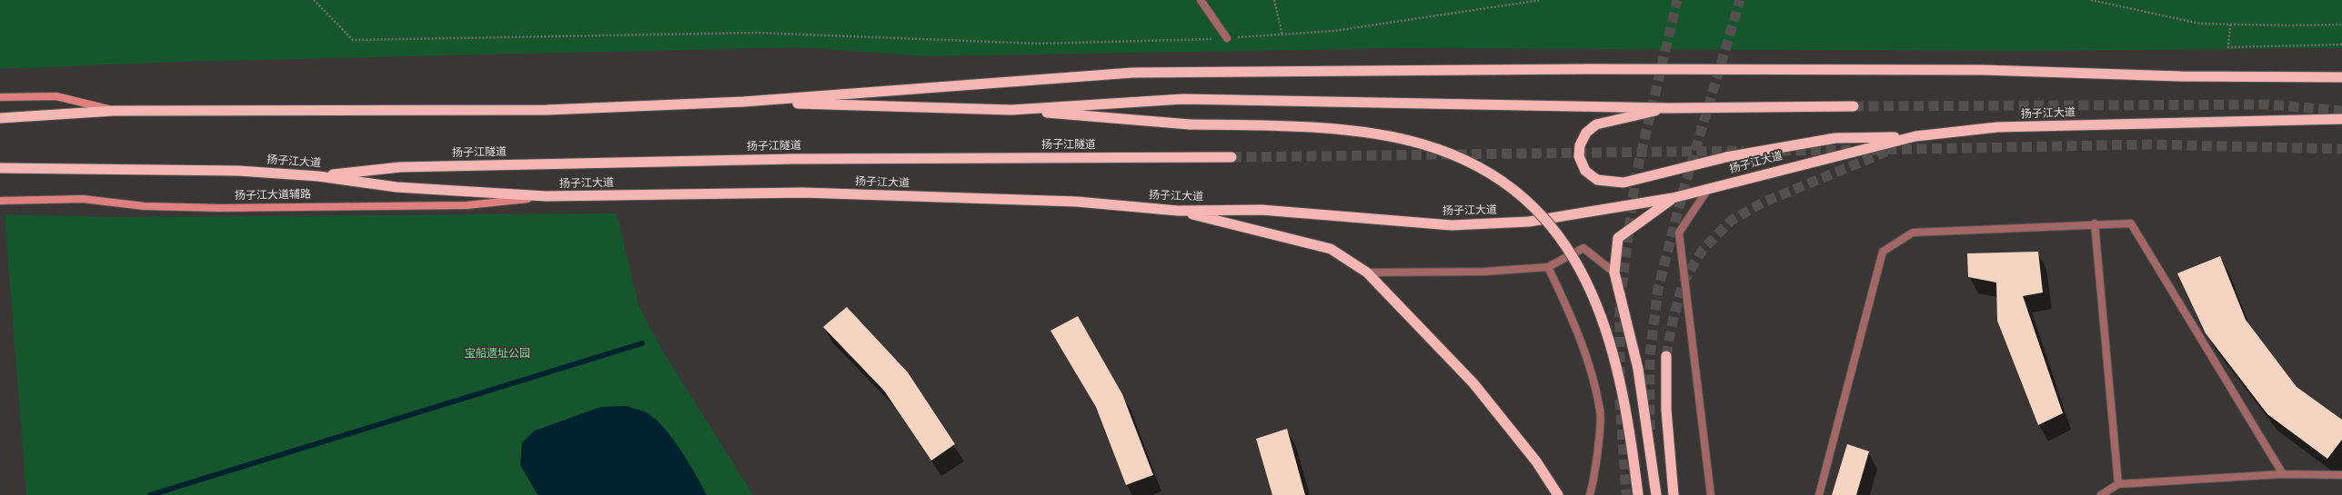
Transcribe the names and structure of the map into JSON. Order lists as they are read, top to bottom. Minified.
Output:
{"streets":{"highway":["扬子江大道","扬子江隧道"],"main road":["扬子江大道辅路"]},"crossings":[["扬子江大道","扬子江隧道"],["扬子江大道","扬子江大道辅路"]],"parks":["宝船遗址公园"]}
